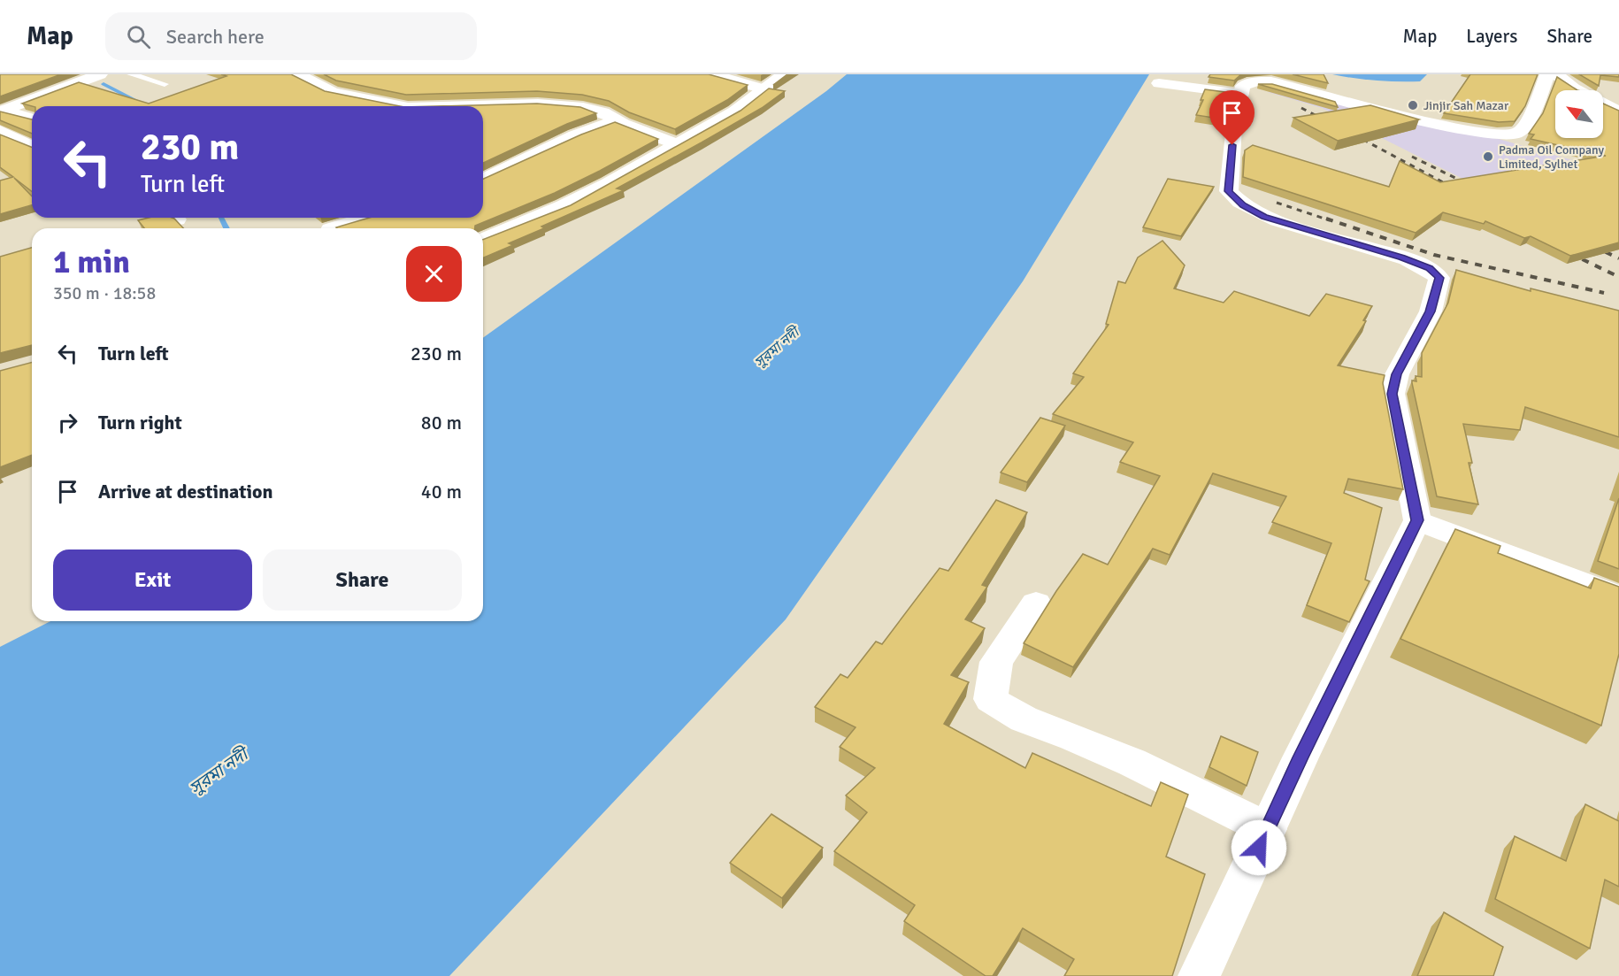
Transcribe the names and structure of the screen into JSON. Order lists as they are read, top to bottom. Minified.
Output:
{"water":["সুরমা নদী"],"places":["Jinjir Sah Mazar","Padma Oil Company Limited, Sylhet"],"north":"top left","page":{"header":"Map","search":"Search here","nav":["Map","Layers","Share"],"turn":["230 m","Turn left"],"heading":["1 min","350 m · 18:58"],"list":[{"name":"Turn left","value":"230 m"},{"name":"Turn right","value":"80 m"},{"name":"Arrive at destination","value":"40 m"}],"buttons":["Exit","Share"]}}
